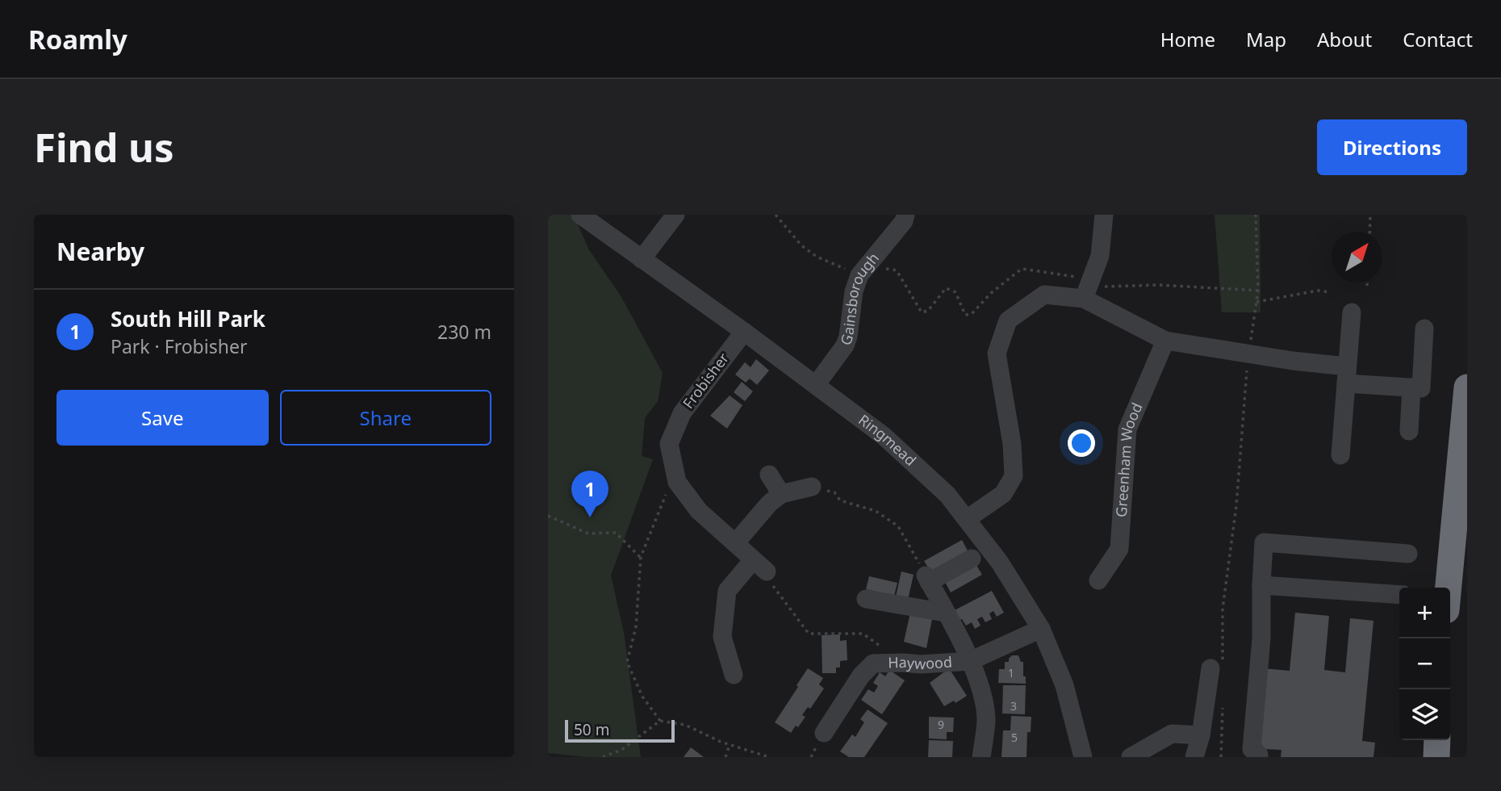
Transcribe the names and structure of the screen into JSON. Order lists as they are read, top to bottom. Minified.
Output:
{"streets":{"street":["Gainsborough","Frobisher","Ringmead","Greenham Wood","Haywood"]},"crossings":[["Gainsborough","Ringmead"],["Frobisher","Ringmead"],["Ringmead","Haywood"]],"house_numbers":["1","3","9","5"],"scale_bar":"50 m","north":"top right","page":{"header":"Roamly","nav":["Home","Map","About","Contact"],"buttons":["Directions",["Save","Share"]],"title":"Find us","heading":"Nearby","list":[{"mark":"1","name":"South Hill Park","note":"Park · Frobisher","value":"230 m"}],"pins":"1","map_buttons":["+","−"],"scale":"50 m"}}
